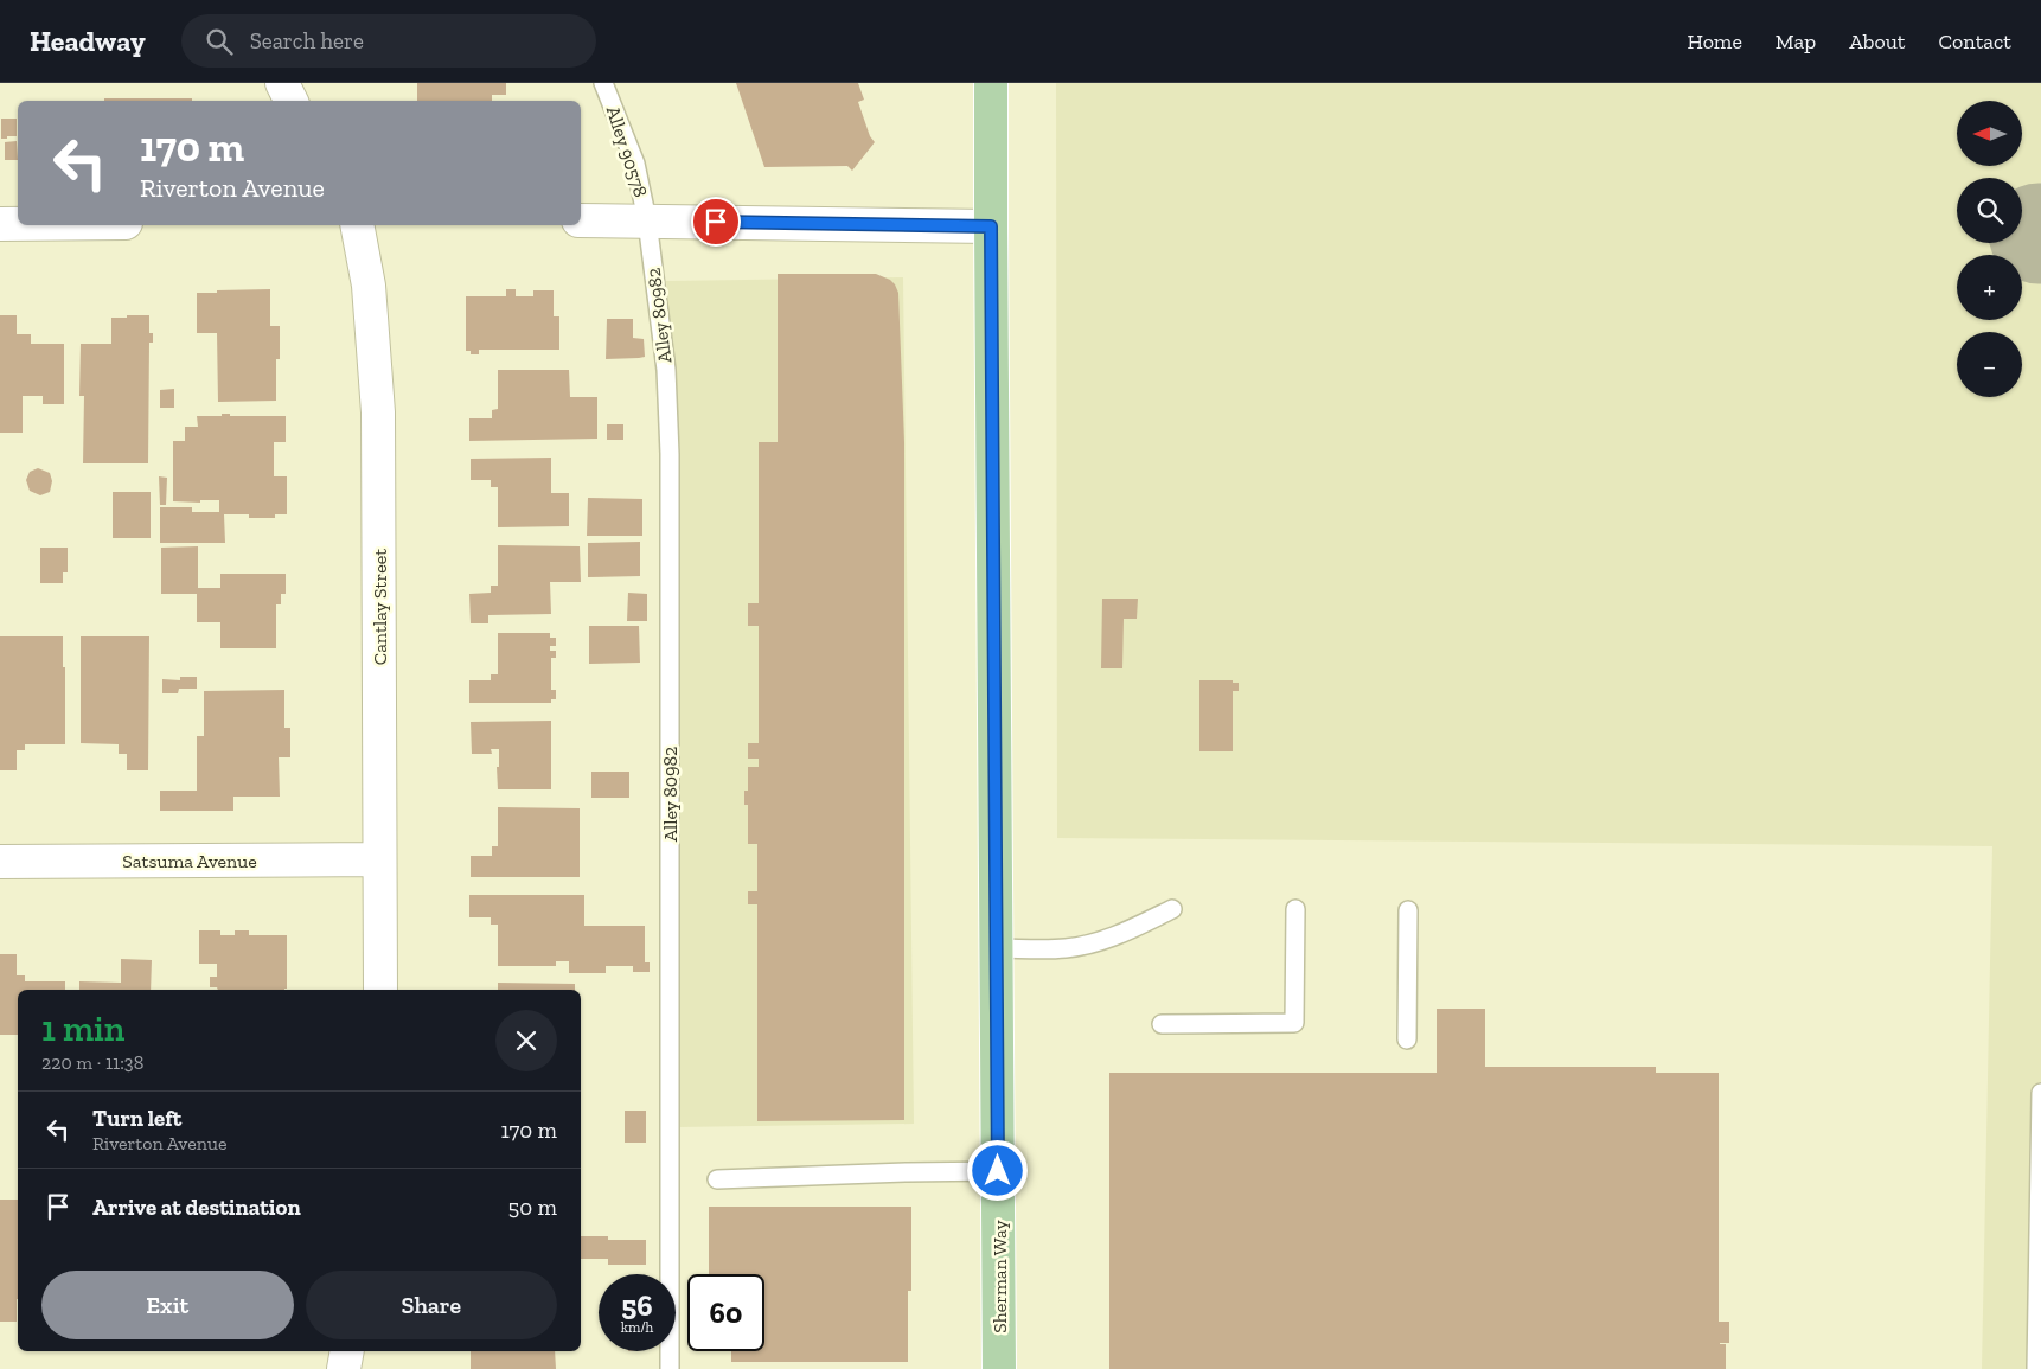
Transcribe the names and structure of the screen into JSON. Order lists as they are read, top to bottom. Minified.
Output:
{"streets":{"main road":["Sherman Way"],"street":["Cantlay Street","Satsuma Avenue"],"lane":["Alley 90578","Alley 80982"]},"crossings":[["Alley 90578","Alley 80982"],["Cantlay Street","Satsuma Avenue"]],"north":"left","page":{"header":"Headway","search":"Search here","nav":["Home","Map","About","Contact"],"map_buttons":["+","−"],"turn":["170 m","Riverton Avenue"],"heading":["1 min","220 m · 11:38"],"list":[{"name":"Turn left","note":"Riverton Avenue","value":"170 m"},{"name":"Arrive at destination","value":"50 m"}],"buttons":["Exit","Share"],"speed":"56 km/h","limit":"60"}}
